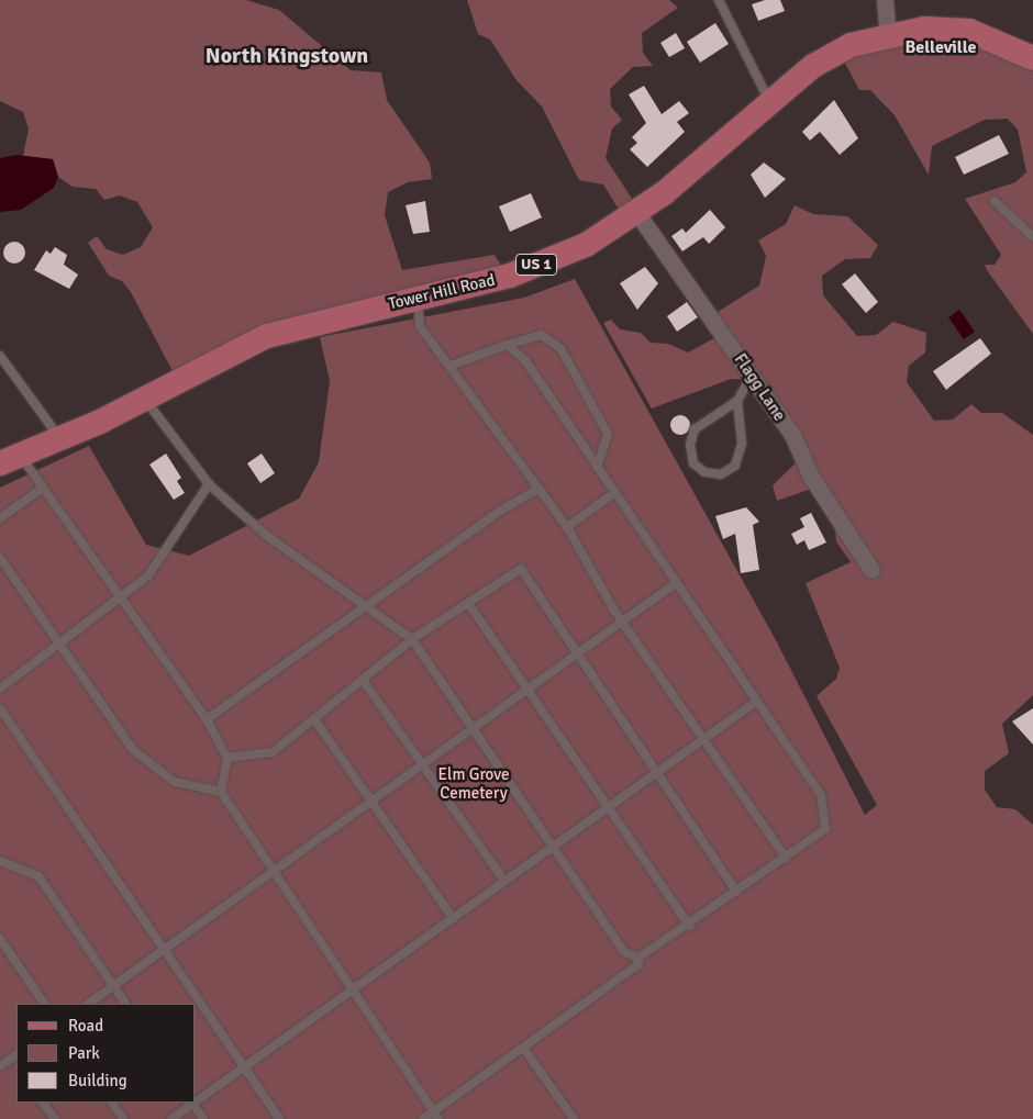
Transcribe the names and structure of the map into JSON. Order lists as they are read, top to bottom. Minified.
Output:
{"streets":{"main road":["US 1","Tower Hill Road"],"street":["Flagg Lane"]},"crossings":[["Tower Hill Road","Flagg Lane"]],"districts":["Belleville","North Kingstown"],"parks":["Elm Grove Cemetery"],"legend":["Road","Park","Building"]}
